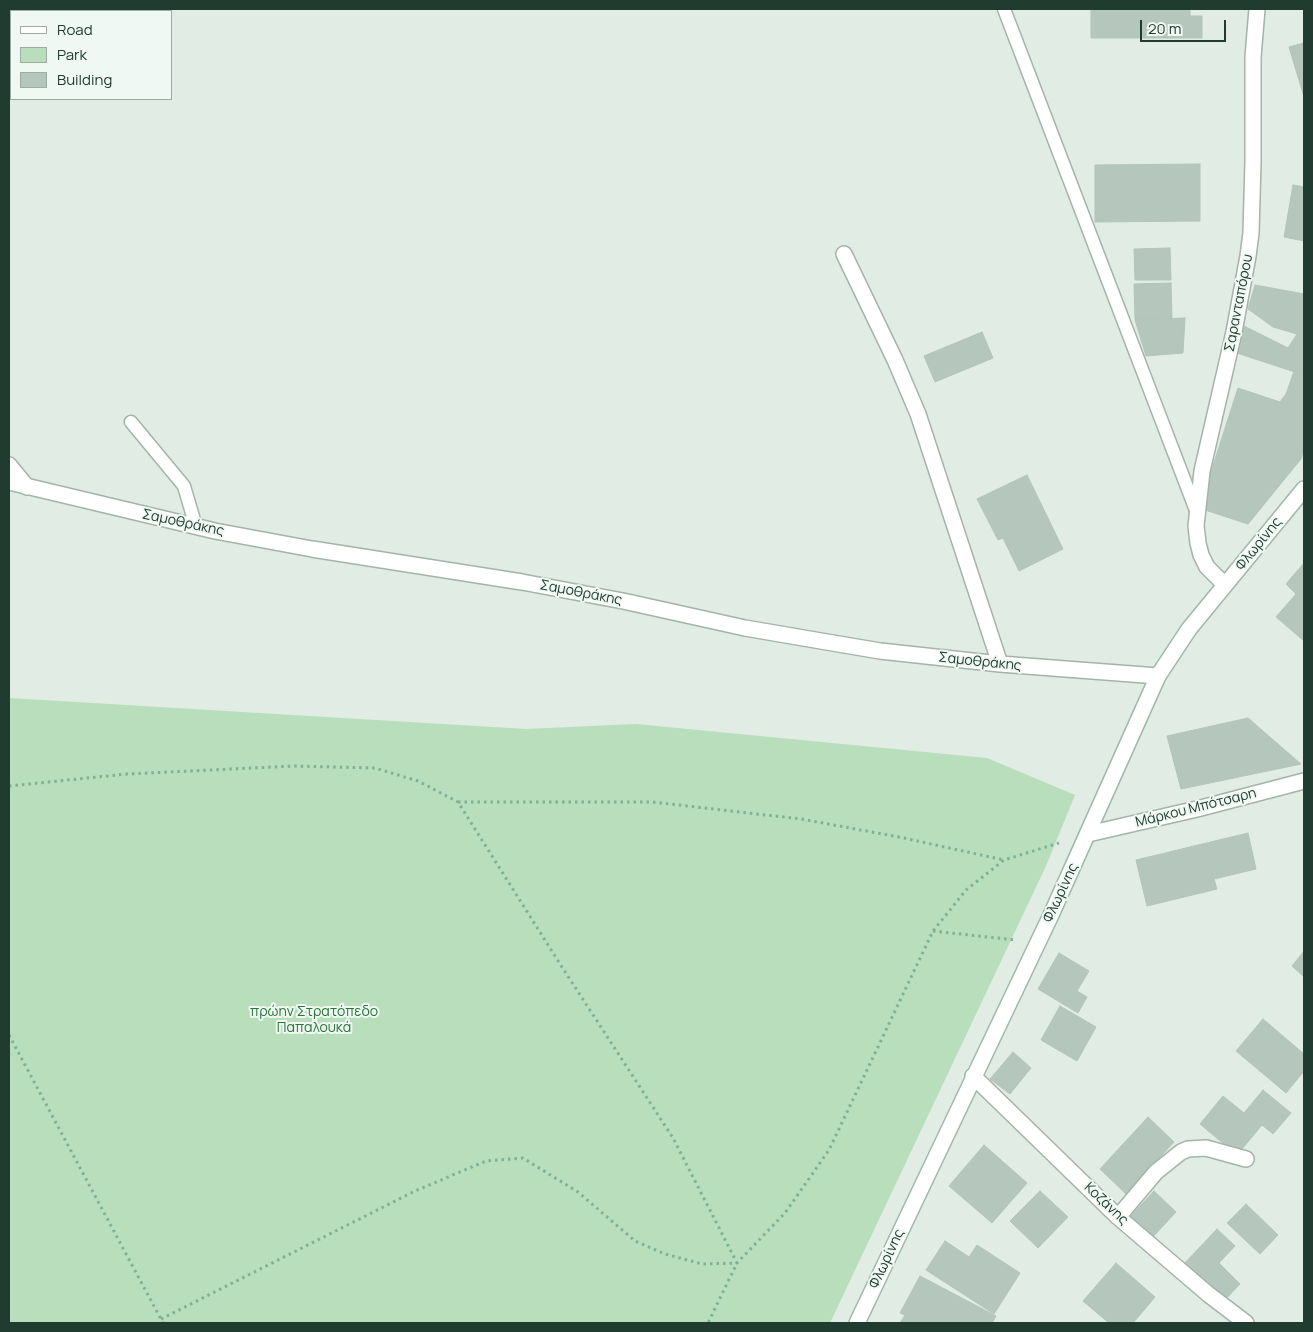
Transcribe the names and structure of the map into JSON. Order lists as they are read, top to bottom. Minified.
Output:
{"streets":{"street":["Σαρανταπόρου","Σαμοθράκης","Φλωρίνης","Μάρκου Μπότσαρη","Κοζάνης"]},"crossings":[["Σαρανταπόρου","Φλωρίνης"],["Σαμοθράκης","Φλωρίνης"],["Φλωρίνης","Μάρκου Μπότσαρη"],["Φλωρίνης","Κοζάνης"]],"parks":["πρώην Στρατόπεδο Παπαλουκά"],"legend":["Road","Park","Building"],"scale_bar":"20 m"}
